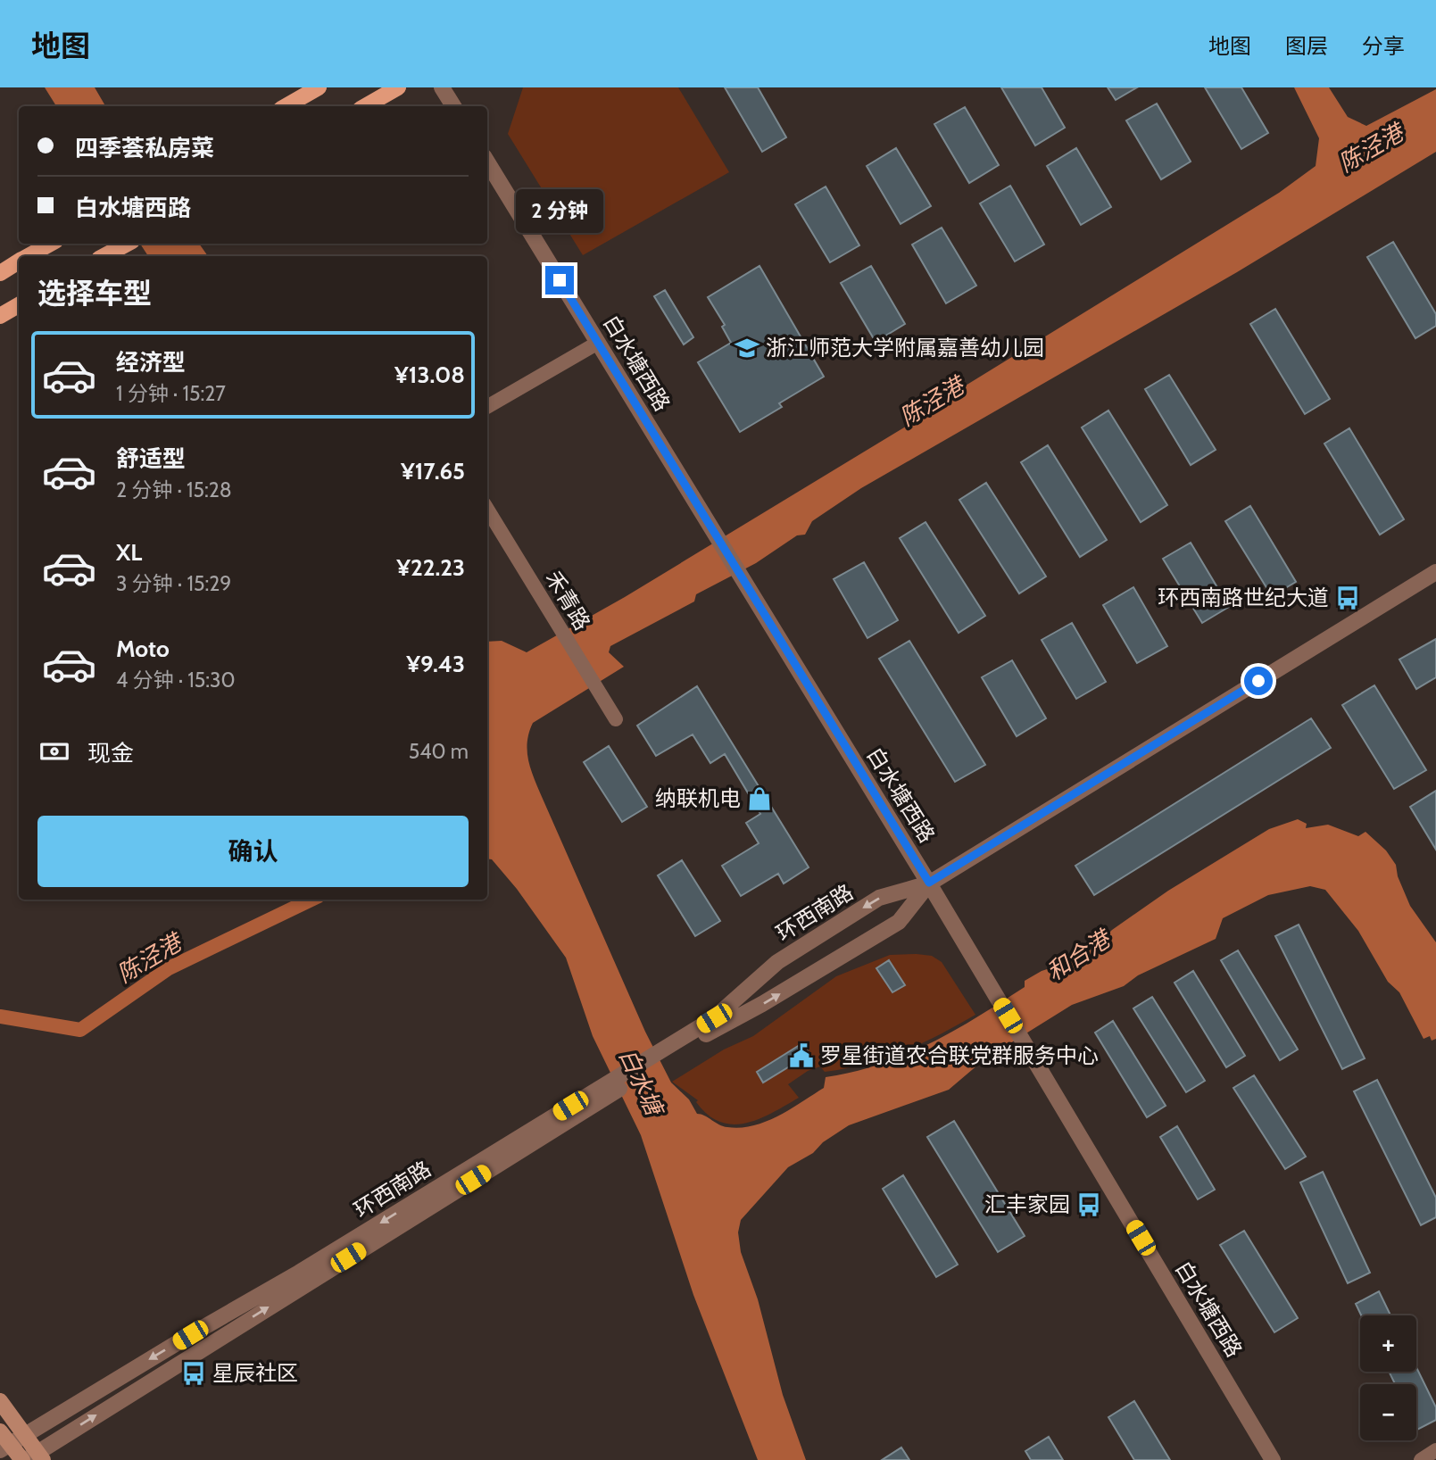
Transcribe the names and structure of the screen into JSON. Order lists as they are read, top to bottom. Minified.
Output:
{"streets":{"street":["白水塘西路","禾青路","环西南路"]},"crossings":[["白水塘西路","环西南路"]],"water":["陈泾港","和合港","白水塘"],"places":{"school or university":["浙江师范大学附属嘉善幼儿园"],"bus stop":["环西南路世纪大道","汇丰家园","星辰社区"],"shop":["纳联机电"],"public building":["罗星街道农合联党群服务中心"]},"page":{"header":"地图","nav":["地图","图层","分享"],"banner":["四季荟私房菜","白水塘西路"],"bubble":"2 分钟","heading":"选择车型","list":[{"name":"经济型","note":"1 分钟 · 15:27","value":"¥13.08"},{"name":"舒适型","note":"2 分钟 · 15:28","value":"¥17.65"},{"name":"XL","note":"3 分钟 · 15:29","value":"¥22.23"},{"name":"Moto","note":"4 分钟 · 15:30","value":"¥9.43"}],"pay":["现金","540 m"],"buttons":"确认","map_buttons":["+","−"]}}
